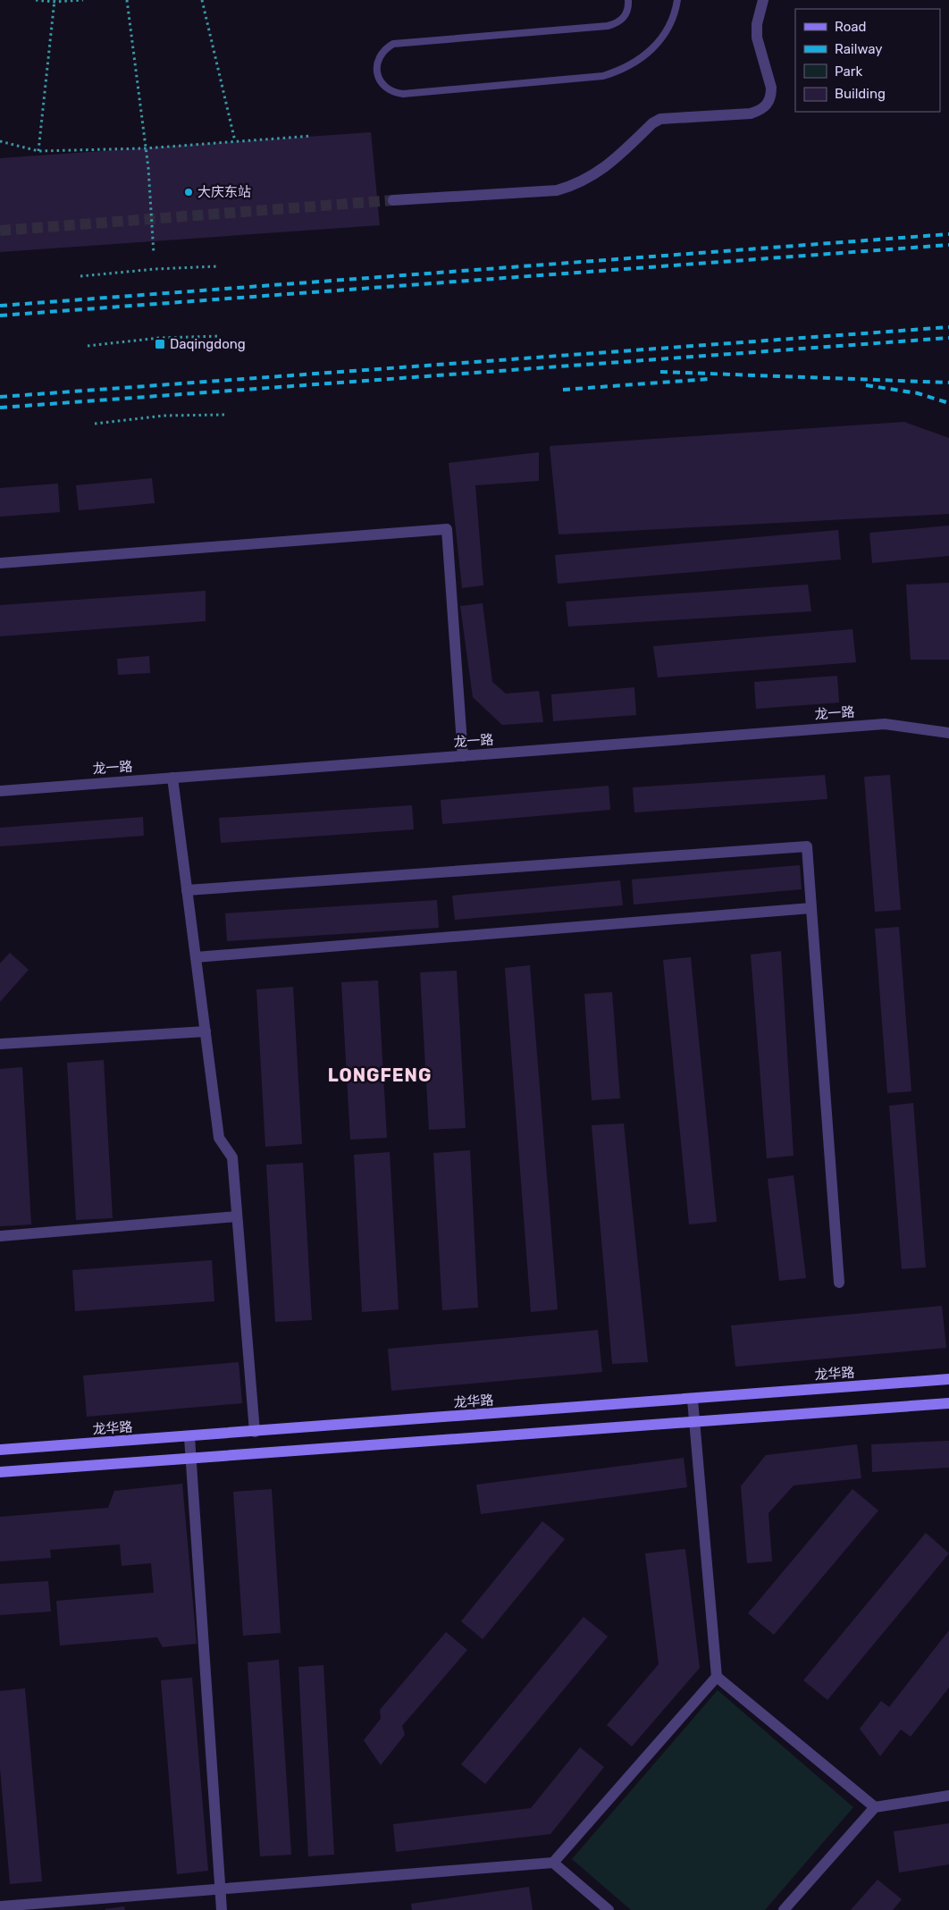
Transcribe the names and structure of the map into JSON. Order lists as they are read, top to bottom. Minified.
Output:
{"streets":{"main road":["龙华路"],"street":["龙一路"]},"districts":["LONGFENG"],"places":{"other":["大庆东站"],"transit":["Daqingdong"]},"legend":["Road","Railway","Park","Building"]}
